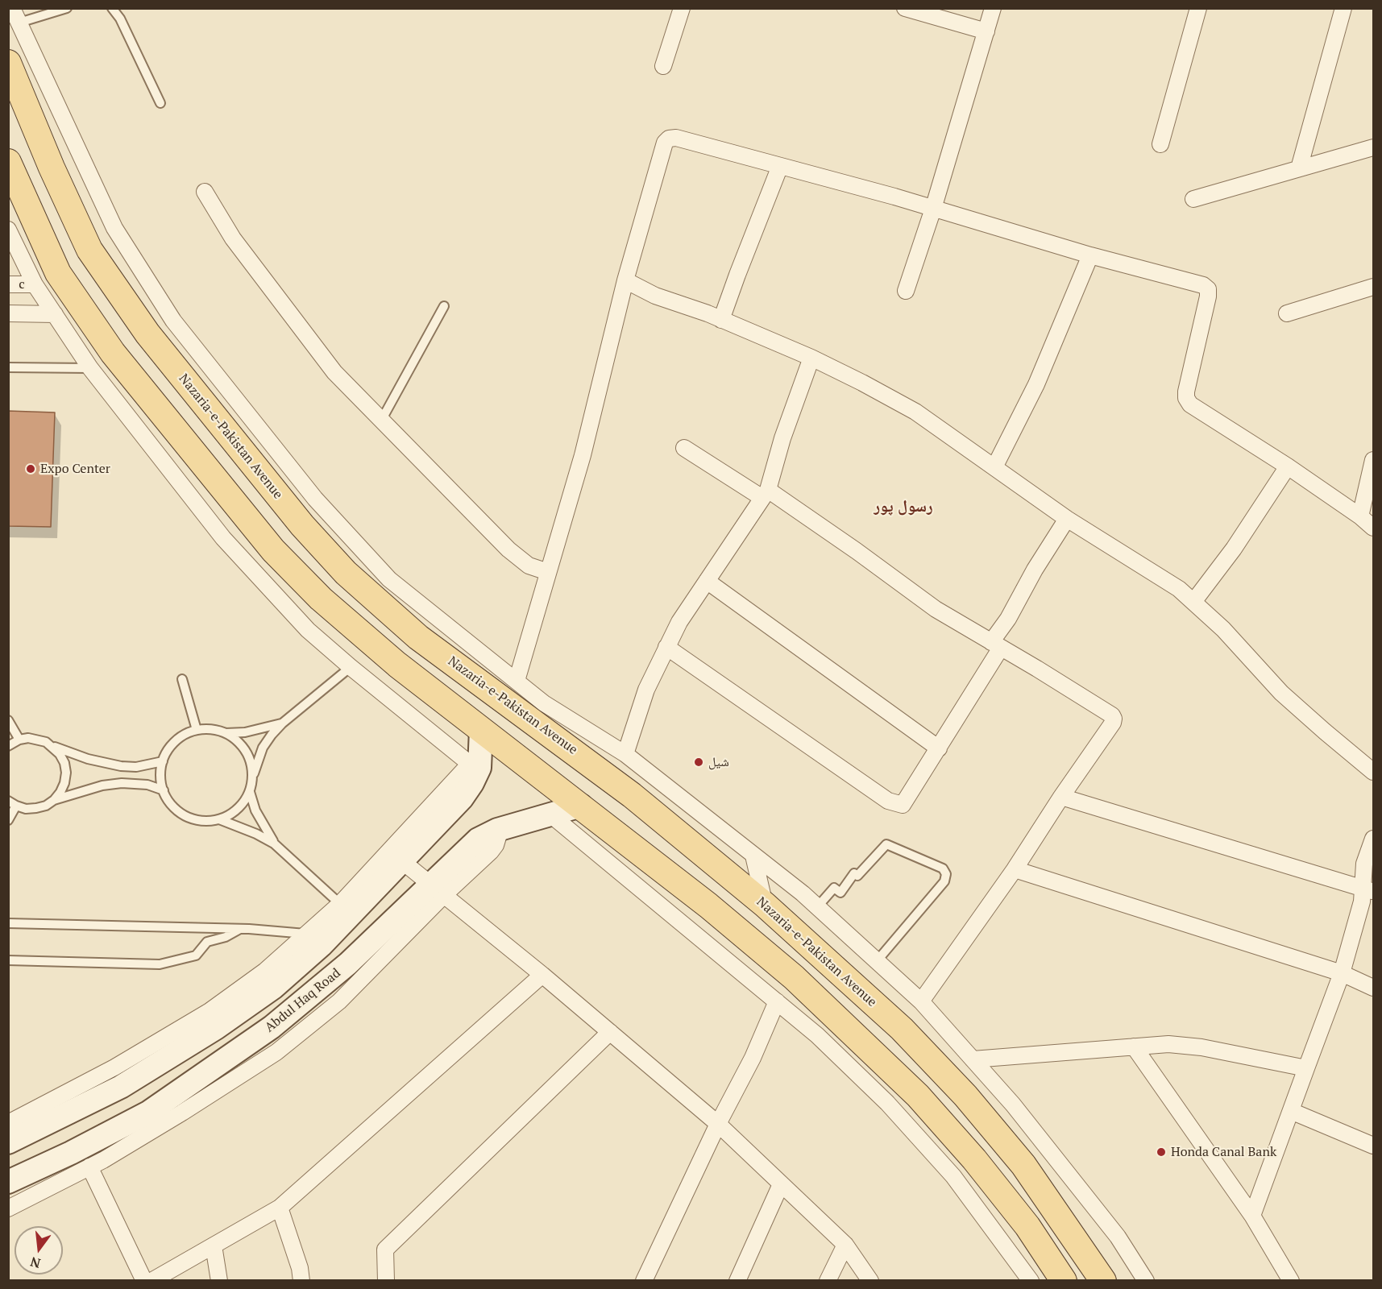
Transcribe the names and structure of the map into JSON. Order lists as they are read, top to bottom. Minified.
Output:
{"streets":{"main road":["Nazaria-e-Pakistan Avenue","Abdul Haq Road"],"street":["c"]},"districts":["رسول پور"],"places":["Expo Center","شیل","Honda Canal Bank"],"north":"bottom"}
